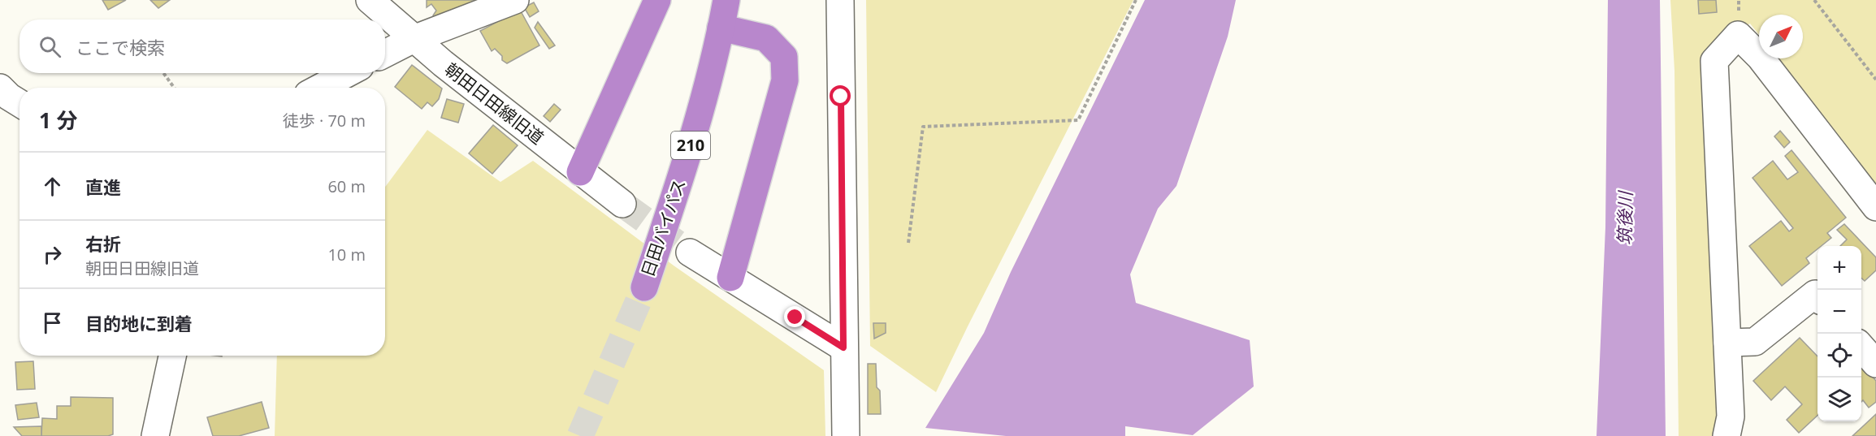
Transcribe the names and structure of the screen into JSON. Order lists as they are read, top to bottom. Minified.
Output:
{"streets":{"highway":["210","日田バイパス"],"street":["朝田日田線旧道"]},"water":["筑後川"],"north":"top right","page":{"search":"ここで検索","heading":["1 分","徒歩 · 70 m"],"list":[["直進","60 m"],["右折","朝田日田線旧道","10 m"],"目的地に到着"],"map_buttons":["+","−"]}}
